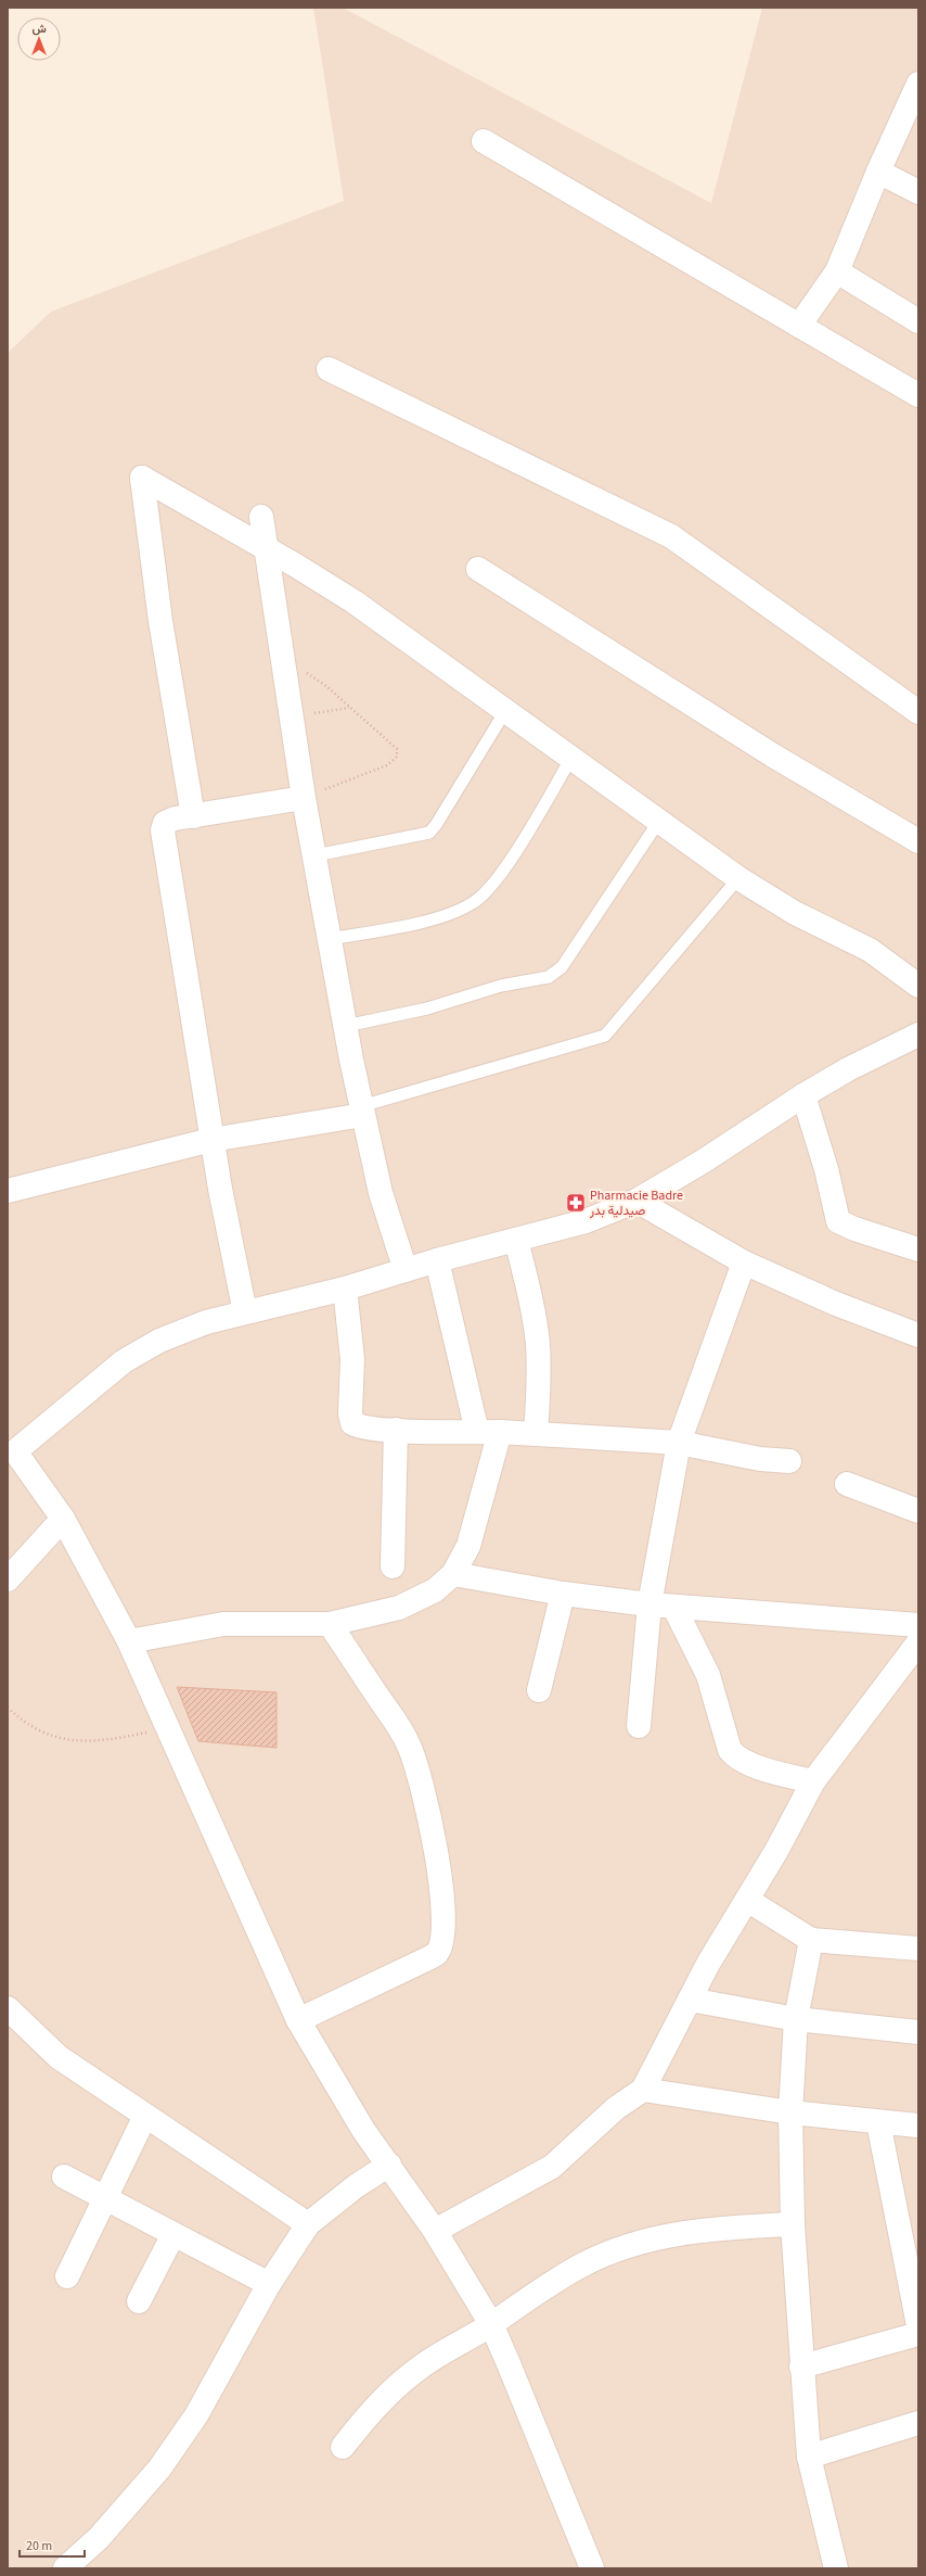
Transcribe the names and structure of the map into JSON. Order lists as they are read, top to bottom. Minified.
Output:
{"places":{"pharmacy":["Pharmacie Badre صيدلية بدر"]},"scale_bar":"20 m","north":"top"}
